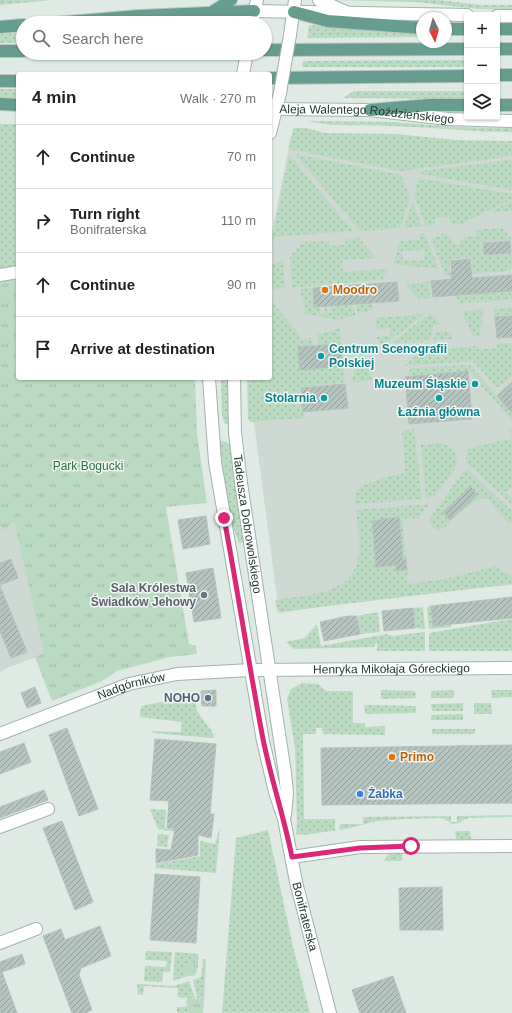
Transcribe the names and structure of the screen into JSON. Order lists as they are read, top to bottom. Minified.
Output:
{"streets":{"street":["Aleja Walentego Roździeńskiego","Tadeusza Dobrowolskiego","Henryka Mikołaja Góreckiego","Nadgórników","Bonifraterska"]},"crossings":[["Tadeusza Dobrowolskiego","Henryka Mikołaja Góreckiego"],["Tadeusza Dobrowolskiego","Nadgórników"],["Tadeusza Dobrowolskiego","Bonifraterska"],["Henryka Mikołaja Góreckiego","Nadgórników"],["Henryka Mikołaja Góreckiego","Bonifraterska"],["Nadgórników","Bonifraterska"]],"parks":["Park Bogucki"],"places":["Moodro","Centrum Scenografii Polskiej","Muzeum Śląskie","Stolarnia","Łaźnia główna","Sala Królestwa Świadków Jehowy","NOHO","Primo","Żabka"],"north":"bottom","page":{"map_buttons":["+","−"],"search":"Search here","heading":["4 min","Walk · 270 m"],"list":[["Continue","70 m"],["Turn right","Bonifraterska","110 m"],["Continue","90 m"],"Arrive at destination"]}}
